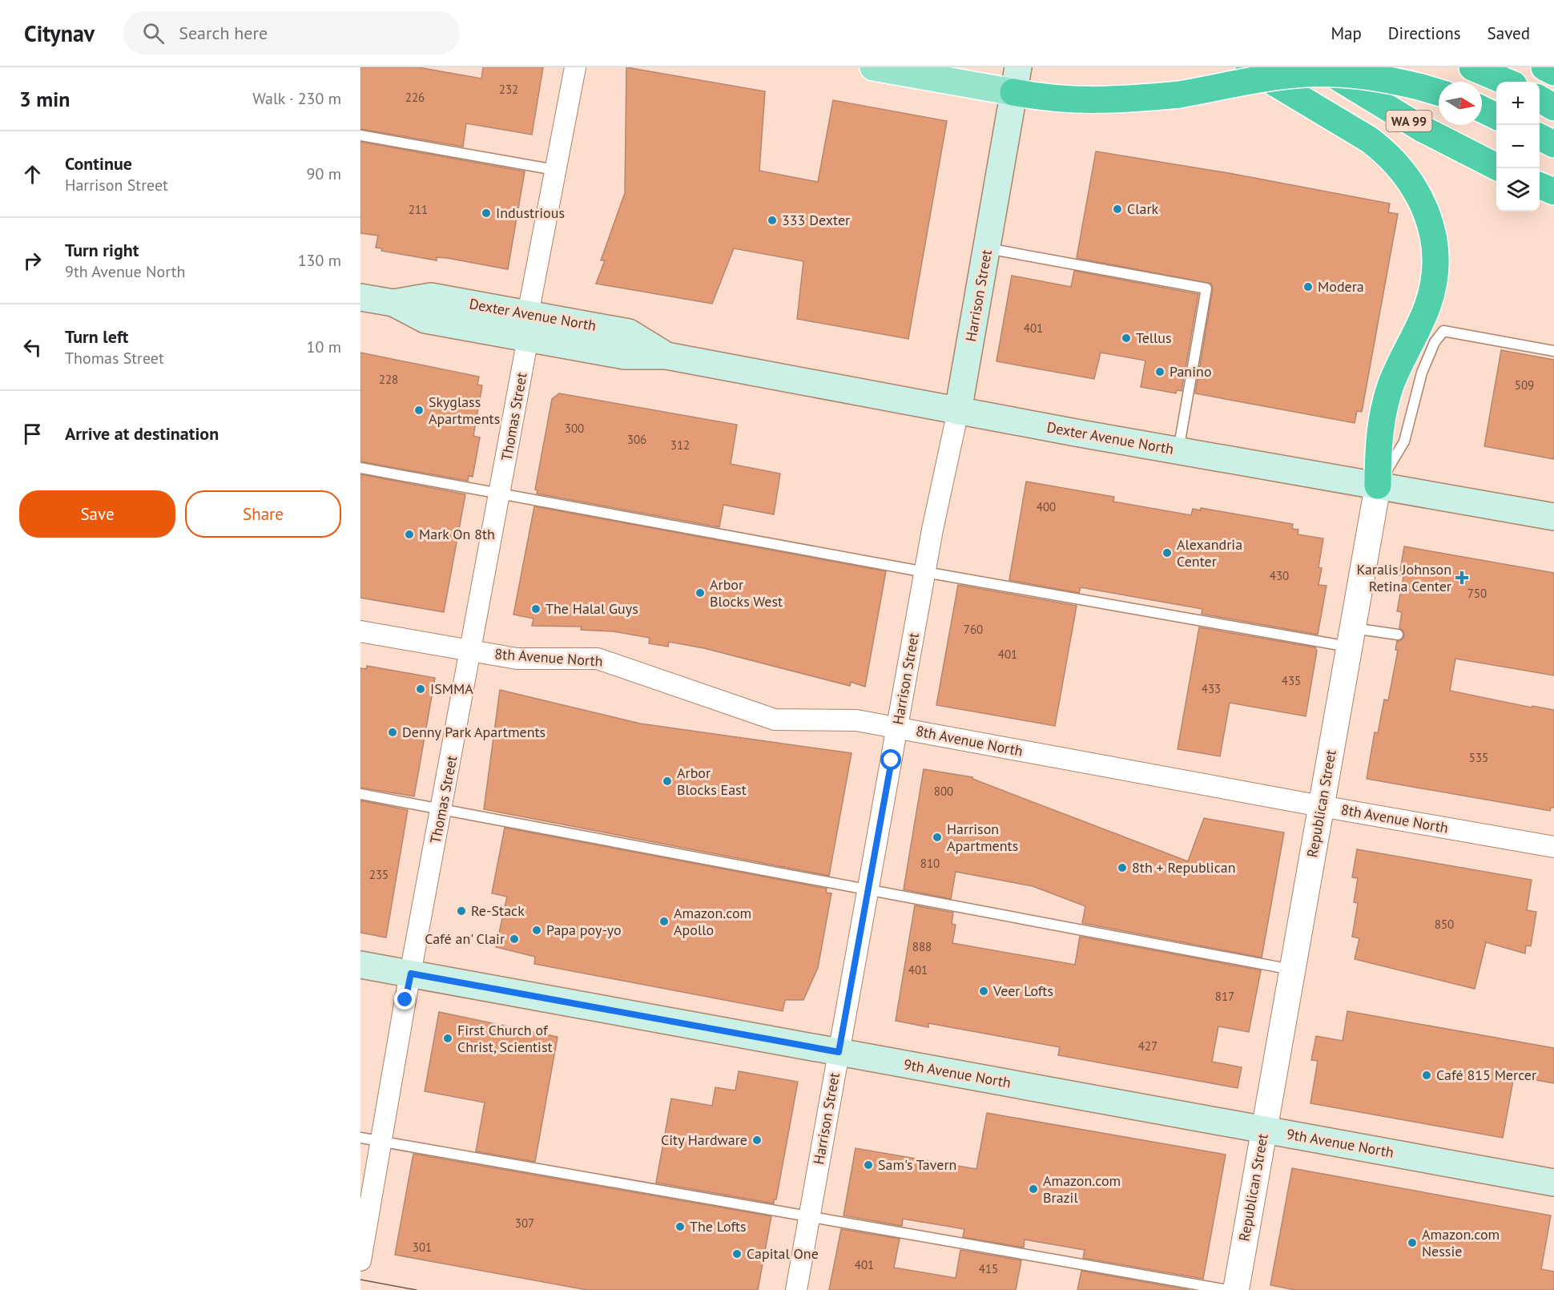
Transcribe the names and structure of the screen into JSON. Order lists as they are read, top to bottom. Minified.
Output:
{"streets":{"highway":["WA 99"],"main road":["Harrison Street","Dexter Avenue North","9th Avenue North"],"street":["Thomas Street","8th Avenue North","Republican Street"]},"crossings":[["Harrison Street","Dexter Avenue North"],["Harrison Street","8th Avenue North"],["Harrison Street","9th Avenue North"],["Dexter Avenue North","Thomas Street"],["Dexter Avenue North","Republican Street"],["Thomas Street","8th Avenue North"],["Thomas Street","9th Avenue North"],["8th Avenue North","Republican Street"],["Republican Street","9th Avenue North"]],"places":{"other":["Clark","Industrious","333 Dexter","Modera","Tellus","Panino","Skyglass Apartments","Mark On 8th","Alexandria Center","Arbor Blocks West","The Halal Guys","ISMMA","Denny Park Apartments","Arbor Blocks East","Harrison Apartments","8th + Republican","Re-Stack","Amazon.com Apollo","Papa poy-yo","Café an' Clair","Veer Lofts","First Church of Christ, Scientist","Café 815 Mercer","City Hardware","Sam's Tavern","Amazon.com Brazil","The Lofts","Amazon.com Nessie","Capital One"],"health":["Karalis Johnson Retina Center"]},"house_numbers":["232","226","211","401","228","509","300","306","312","400","430","750","760","401","435","433","535","800","810","235","850","888","401","817","427","307","301","401","415"],"north":"right","page":{"header":"Citynav","search":"Search here","nav":["Map","Directions","Saved"],"heading":["3 min","Walk · 230 m"],"map_buttons":["+","−"],"list":[["Continue","Harrison Street","90 m"],["Turn right","9th Avenue North","130 m"],["Turn left","Thomas Street","10 m"],"Arrive at destination"],"buttons":["Save","Share"]}}
